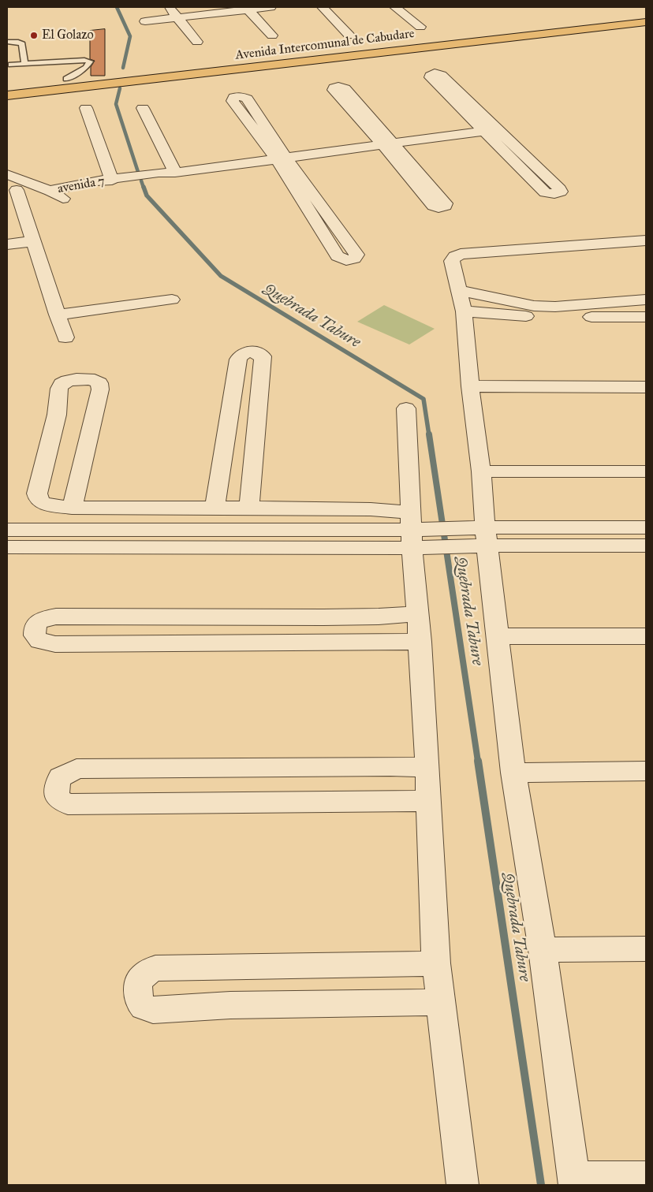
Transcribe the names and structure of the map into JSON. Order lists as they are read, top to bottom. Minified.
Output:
{"streets":{"highway":["Avenida Intercomunal de Cabudare"],"street":["avenida 7"]},"water":["Quebrada Tabure"],"places":["El Golazo"]}
